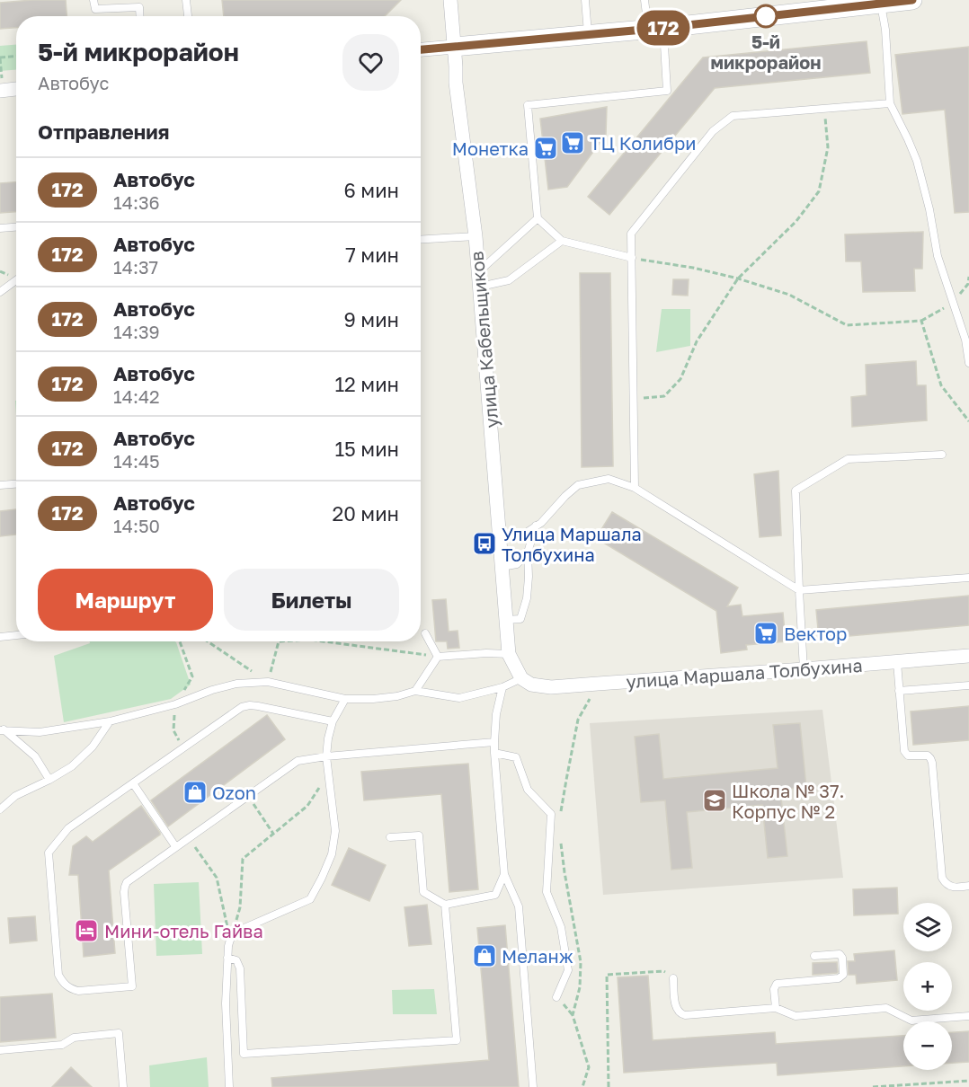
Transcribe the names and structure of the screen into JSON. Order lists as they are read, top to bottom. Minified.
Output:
{"streets":{"street":["улица Кабельщиков","улица Маршала Толбухина"]},"crossings":[["улица Кабельщиков","улица Маршала Толбухина"]],"places":{"other":["5-й микрорайон"],"supermarket":["ТЦ Колибри","Монетка","Вектор"],"bus stop":["Улица Маршала Толбухина"],"shop":["Ozon","Меланж"],"school or university":["Школа № 37. Корпус № 2"],"hotel":["Мини-отель Гайва"]},"lines":["bus line 172"],"page":{"on_map":"172","heading":[["5-й микрорайон","Автобус"],"Отправления"],"list":[{"mark":"172","name":"Автобус","note":"14:36","value":"6 мин"},{"mark":"172","name":"Автобус","note":"14:37","value":"7 мин"},{"mark":"172","name":"Автобус","note":"14:39","value":"9 мин"},{"mark":"172","name":"Автобус","note":"14:42","value":"12 мин"},{"mark":"172","name":"Автобус","note":"14:45","value":"15 мин"},{"mark":"172","name":"Автобус","note":"14:50","value":"20 мин"}],"buttons":["Маршрут","Билеты"],"map_buttons":["+","−"]}}
